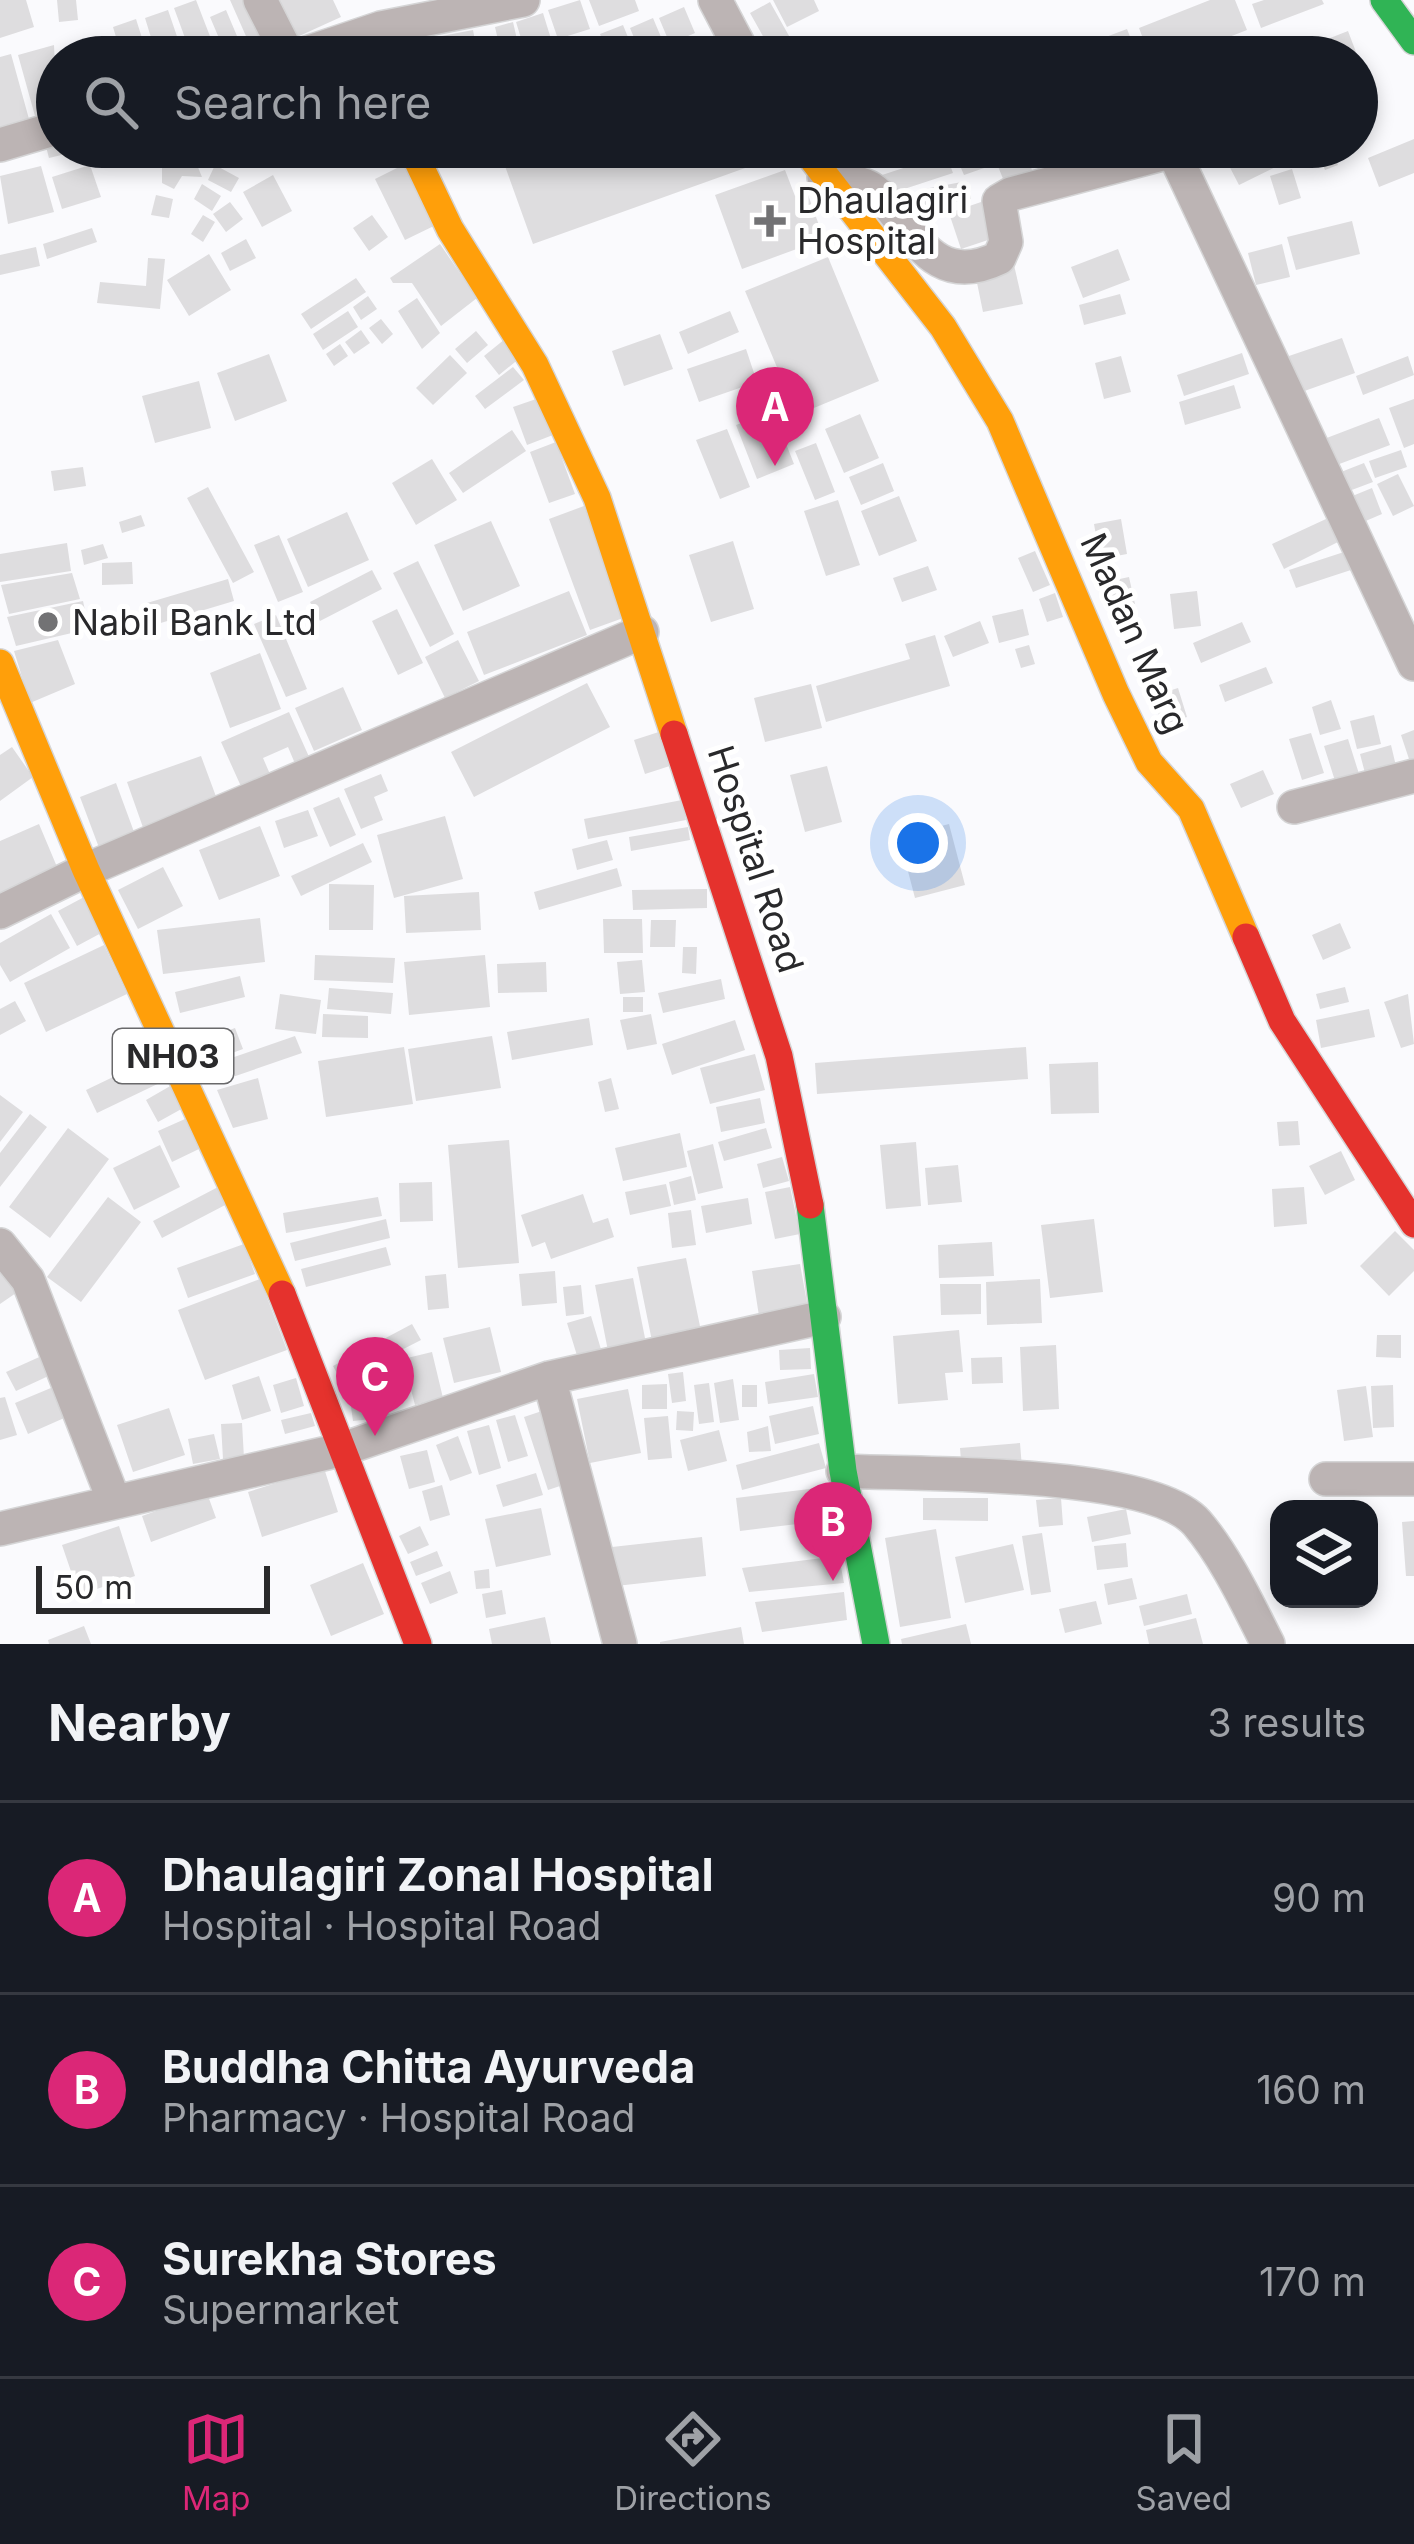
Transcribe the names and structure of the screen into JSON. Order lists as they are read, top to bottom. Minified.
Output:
{"streets":{"street":["Madan Marg","Hospital Road","NH03"]},"places":{"health":["Dhaulagiri Hospital"],"other":["Nabil Bank Ltd"]},"scale_bar":"50 m","page":{"search":"Search here","pins":["A","C","B"],"scale":"50 m","heading":["Nearby","3 results"],"list":[{"mark":"A","name":"Dhaulagiri Zonal Hospital","note":"Hospital · Hospital Road","value":"90 m"},{"mark":"B","name":"Buddha Chitta Ayurveda","note":"Pharmacy · Hospital Road","value":"160 m"},{"mark":"C","name":"Surekha Stores","note":"Supermarket","value":"170 m"}],"nav":["Map","Directions","Saved"]}}
